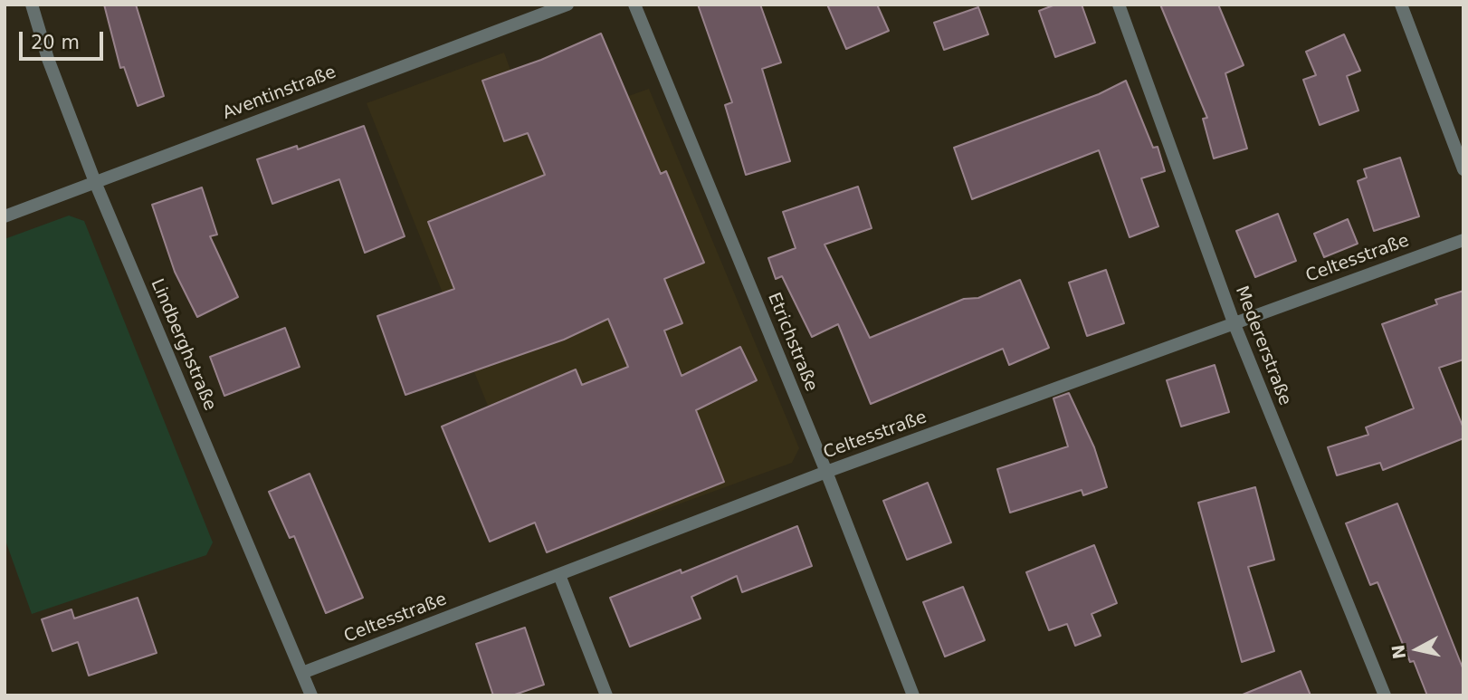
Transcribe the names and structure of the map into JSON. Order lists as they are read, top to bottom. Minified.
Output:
{"streets":{"street":["Aventinstraße","Celtesstraße","Etrichstraße","Lindberghstraße","Medererstraße"]},"crossings":[["Aventinstraße","Lindberghstraße"],["Celtesstraße","Etrichstraße"],["Celtesstraße","Lindberghstraße"],["Celtesstraße","Medererstraße"]],"scale_bar":"20 m","north":"left"}
